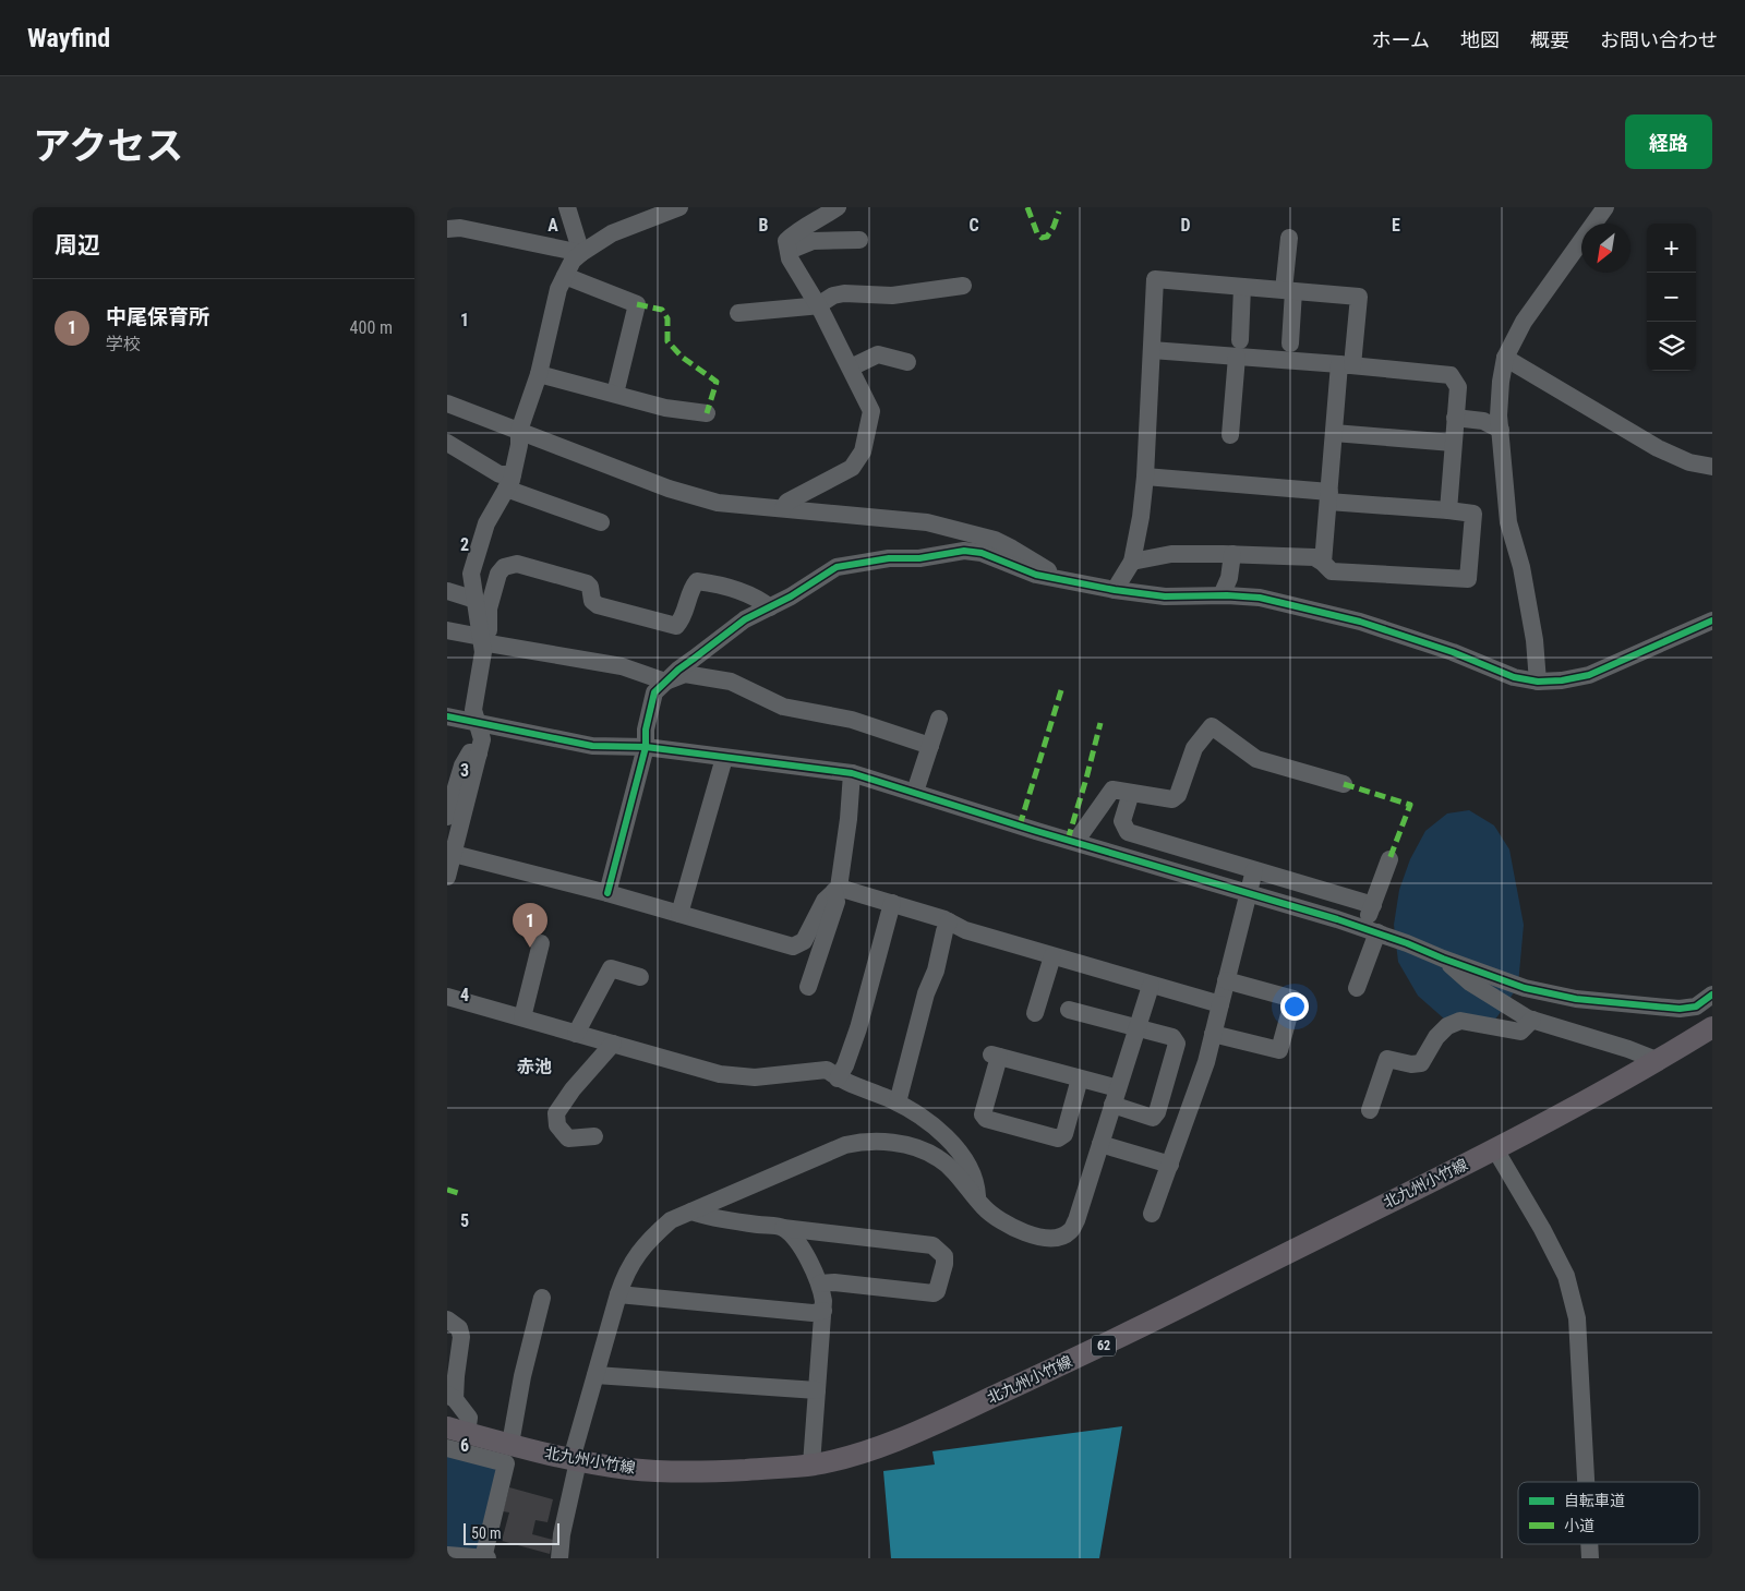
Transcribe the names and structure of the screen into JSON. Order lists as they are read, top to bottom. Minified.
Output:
{"streets":{"main road":["北九州小竹線","62"]},"districts":["赤池"],"legend":["自転車道","小道"],"scale_bar":"50 m","north":"bottom left","page":{"header":"Wayfind","nav":["ホーム","地図","概要","お問い合わせ"],"title":"アクセス","buttons":"経路","heading":"周辺","map_buttons":["+","−"],"list":[{"mark":"1","name":"中尾保育所","note":"学校","value":"400 m"}],"pins":"1","scale":"50 m"},"grid":{"columns":["A","B","C","D","E"],"rows":["1","2","3","4","5","6"]}}
